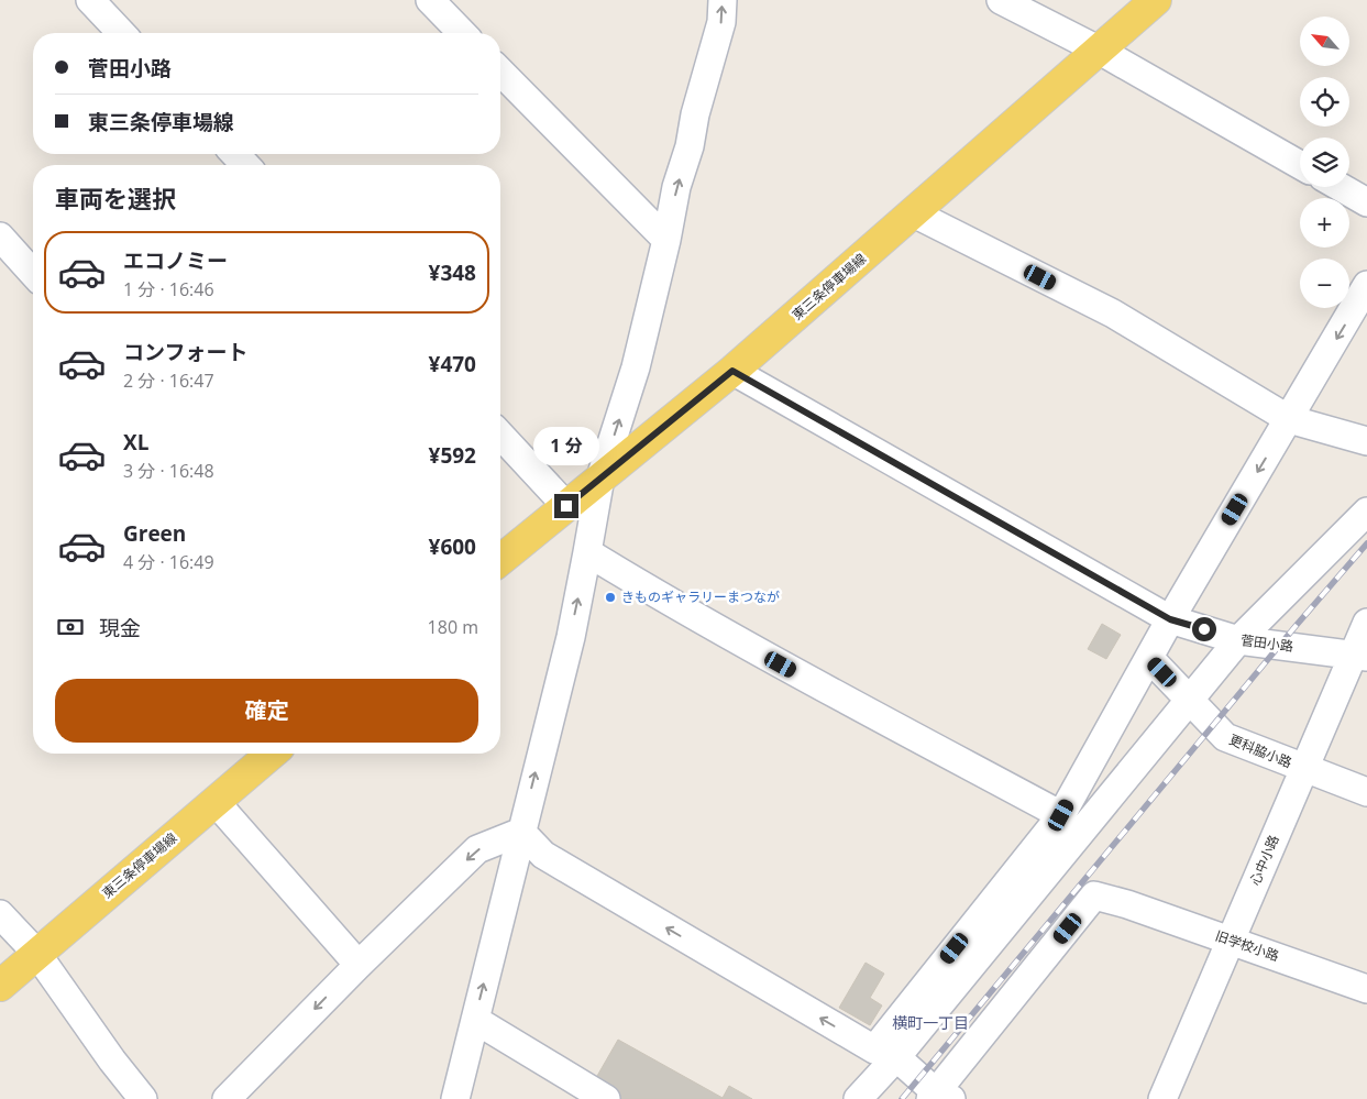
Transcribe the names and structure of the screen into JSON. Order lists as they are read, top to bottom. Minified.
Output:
{"streets":{"main road":["東三条停車場線"],"street":["菅田小路","更科脇小路","心中小路","旧学校小路"]},"crossings":[["東三条停車場線","菅田小路"],["菅田小路","心中小路"],["更科脇小路","心中小路"],["心中小路","旧学校小路"]],"districts":["横町一丁目"],"places":["きものギャラリーまつなが"],"north":"top left","page":{"map_buttons":["+","−"],"banner":["菅田小路","東三条停車場線"],"heading":"車両を選択","list":[{"name":"エコノミー","note":"1 分 · 16:46","value":"¥348"},{"name":"コンフォート","note":"2 分 · 16:47","value":"¥470"},{"name":"XL","note":"3 分 · 16:48","value":"¥592"},{"name":"Green","note":"4 分 · 16:49","value":"¥600"}],"bubble":"1 分","pay":["現金","180 m"],"buttons":"確定"}}
